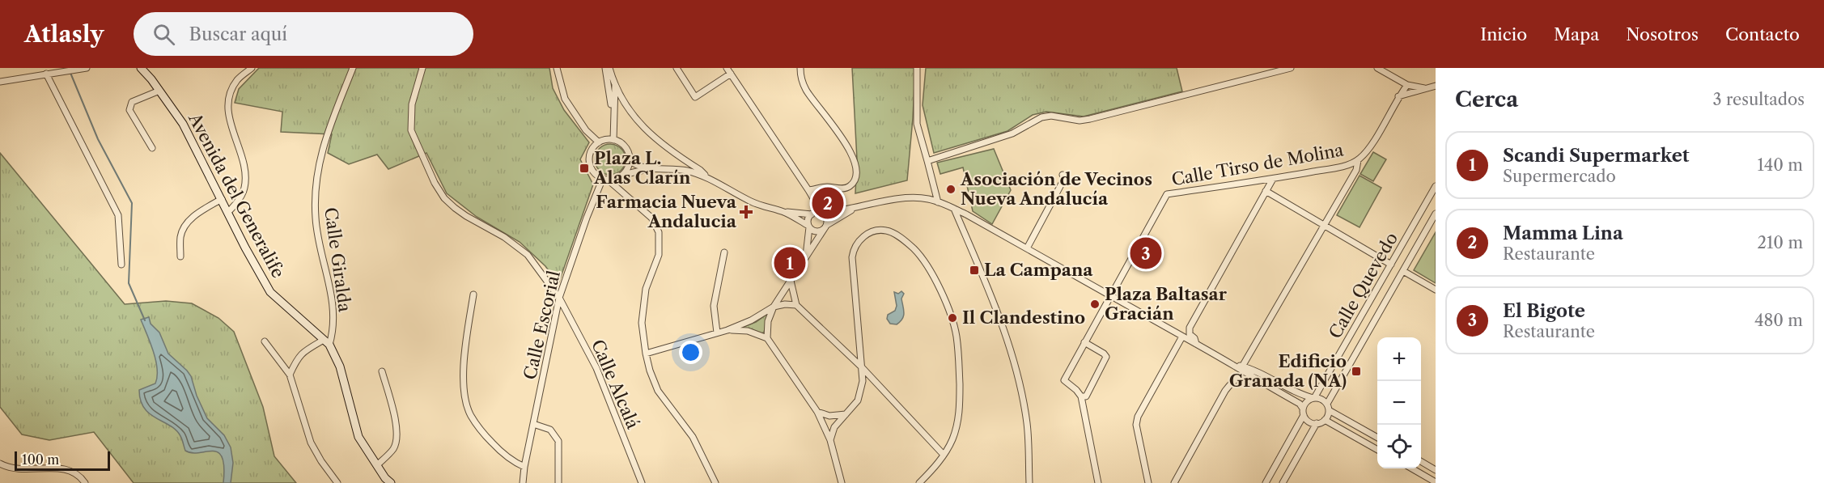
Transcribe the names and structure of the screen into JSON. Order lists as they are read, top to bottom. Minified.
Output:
{"streets":{"street":["Calle Tirso de Molina","Avenida del Generalife","Calle Giralda","Calle Quevedo","Calle Escorial","Calle Alcalá"]},"crossings":[["Avenida del Generalife","Calle Giralda"],["Calle Escorial","Calle Alcalá"]],"places":{"transit":["Plaza L. Alas Clarín","La Campana","Edificio Granada (NA)"],"other":["Asociación de Vecinos Nueva Andalucía","Plaza Baltasar Gracián","Il Clandestino"],"health":["Farmacia Nueva Andalucia"]},"scale_bar":"100 m","page":{"header":"Atlasly","search":"Buscar aquí","nav":["Inicio","Mapa","Nosotros","Contacto"],"heading":["Cerca","3 resultados"],"list":[{"mark":"1","name":"Scandi Supermarket","note":"Supermercado","value":"140 m"},{"mark":"2","name":"Mamma Lina","note":"Restaurante","value":"210 m"},{"mark":"3","name":"El Bigote","note":"Restaurante","value":"480 m"}],"pins":["2","3","1"],"map_buttons":["+","−"],"scale":"100 m"}}
